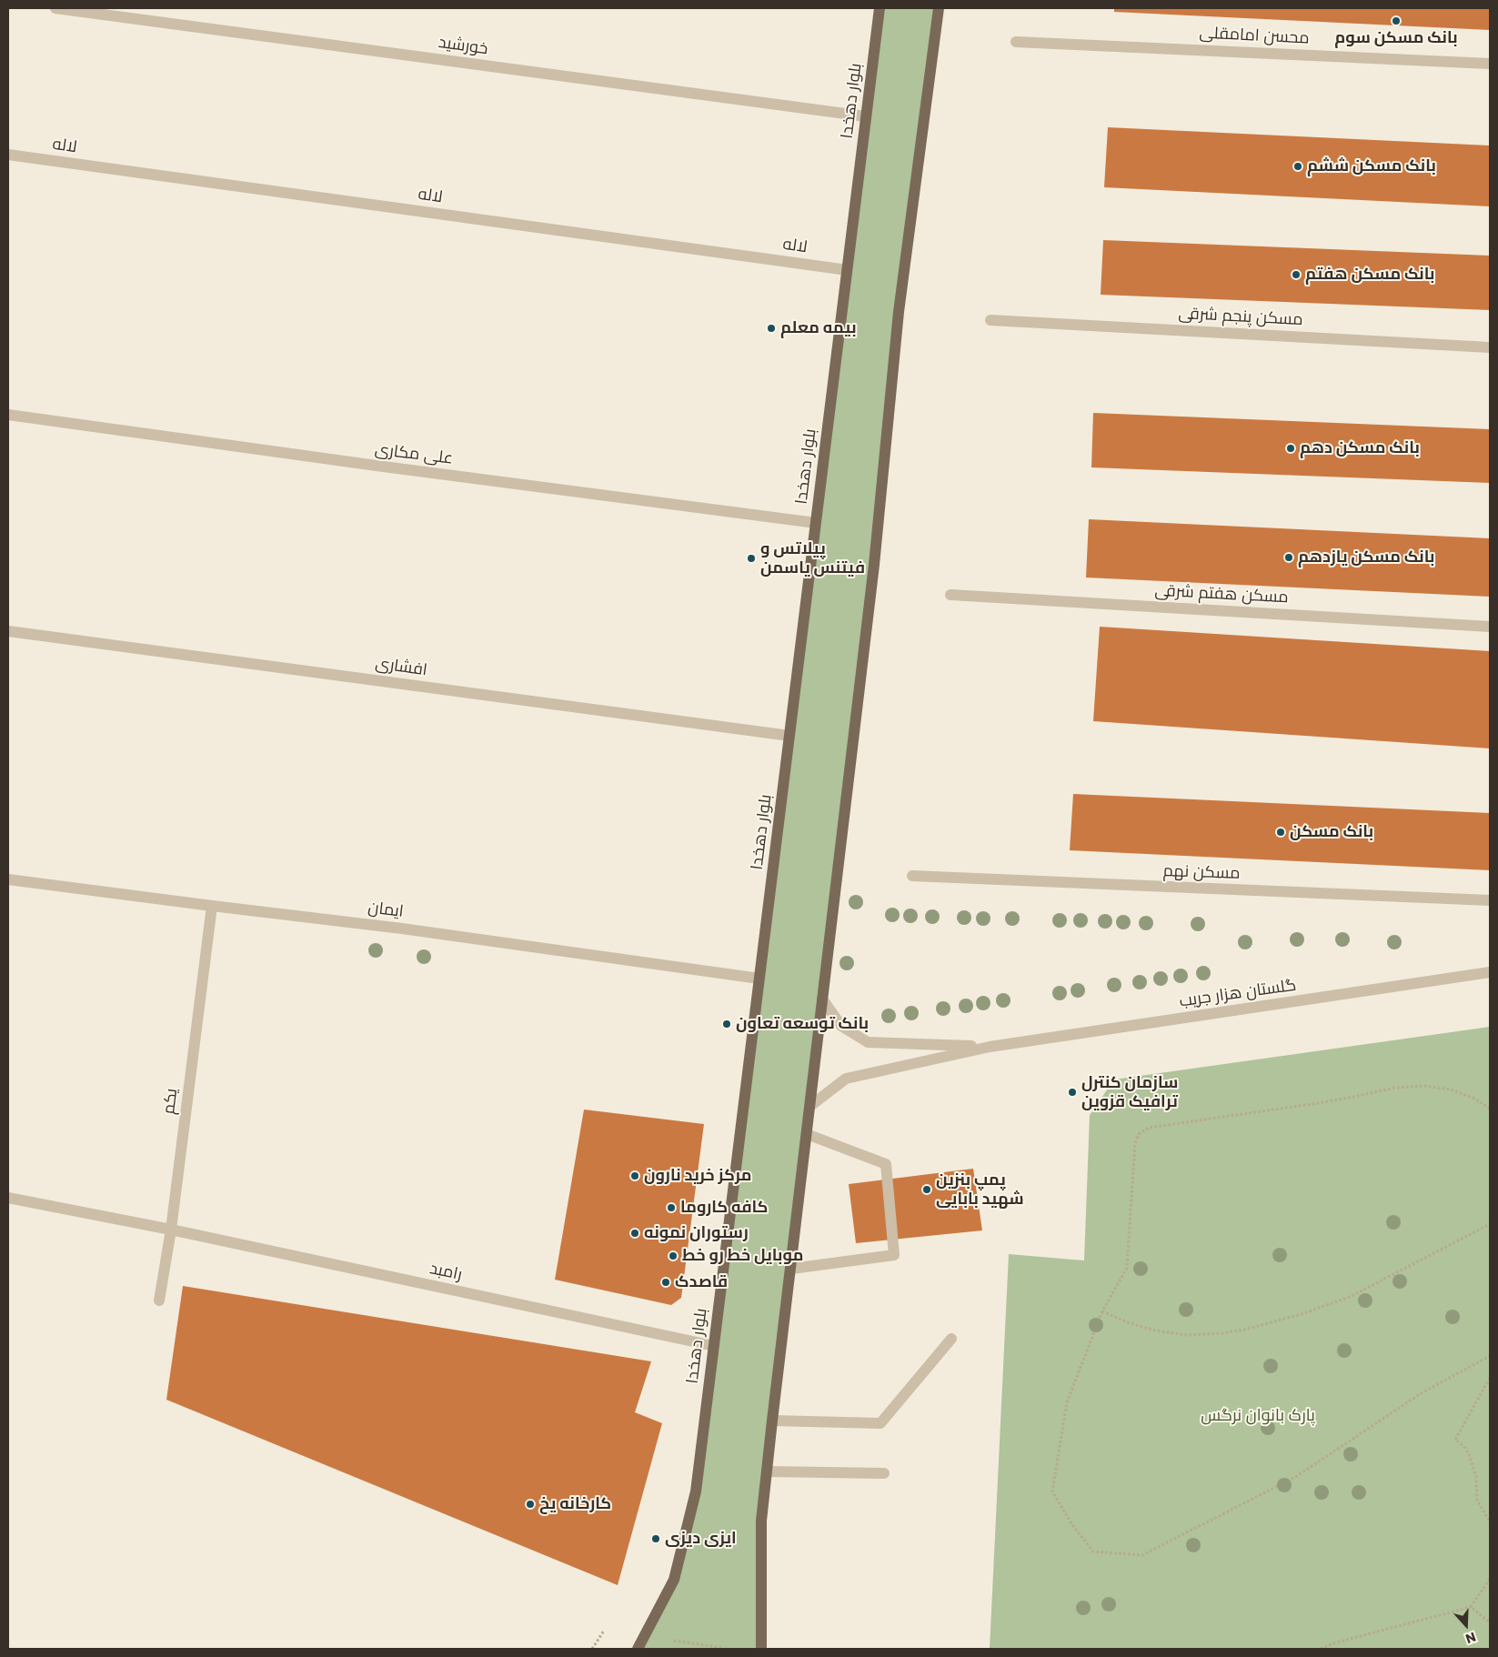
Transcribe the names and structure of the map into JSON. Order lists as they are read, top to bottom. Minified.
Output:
{"streets":{"main road":["بلوار دهخدا"],"street":["محسن امامقلی","خورشید","لاله","مسکن پنجم شرقی","علی مکاری","مسکن هفتم شرقی","افشاری","مسکن نهم","ایمان","گلستان هزار جریب","یکم","رامبد"]},"crossings":[["خورشید","بلوار دهخدا"],["بلوار دهخدا","لاله"],["بلوار دهخدا","علی مکاری"],["بلوار دهخدا","افشاری"],["بلوار دهخدا","ایمان"],["بلوار دهخدا","رامبد"],["ایمان","یکم"],["یکم","رامبد"]],"parks":["پارک بانوان نرگس"],"places":["بانک مسکن سوم","بانک مسکن ششم","بانک مسکن هفتم","بیمه معلم","بانک مسکن دهم","بانک مسکن یازدهم","پیلاتس و فیتنس یاسمن","بانک مسکن","بانک توسعه تعاون","سازمان کنترل ترافیک قزوین","مرکز خرید نارون","پمپ بنزین شهید بابایی","کافه کاروما","رستوران نمونه","موبایل خط رو خط","قاصدک","کارخانه یخ","ایزی دیزی"],"north":"bottom"}
